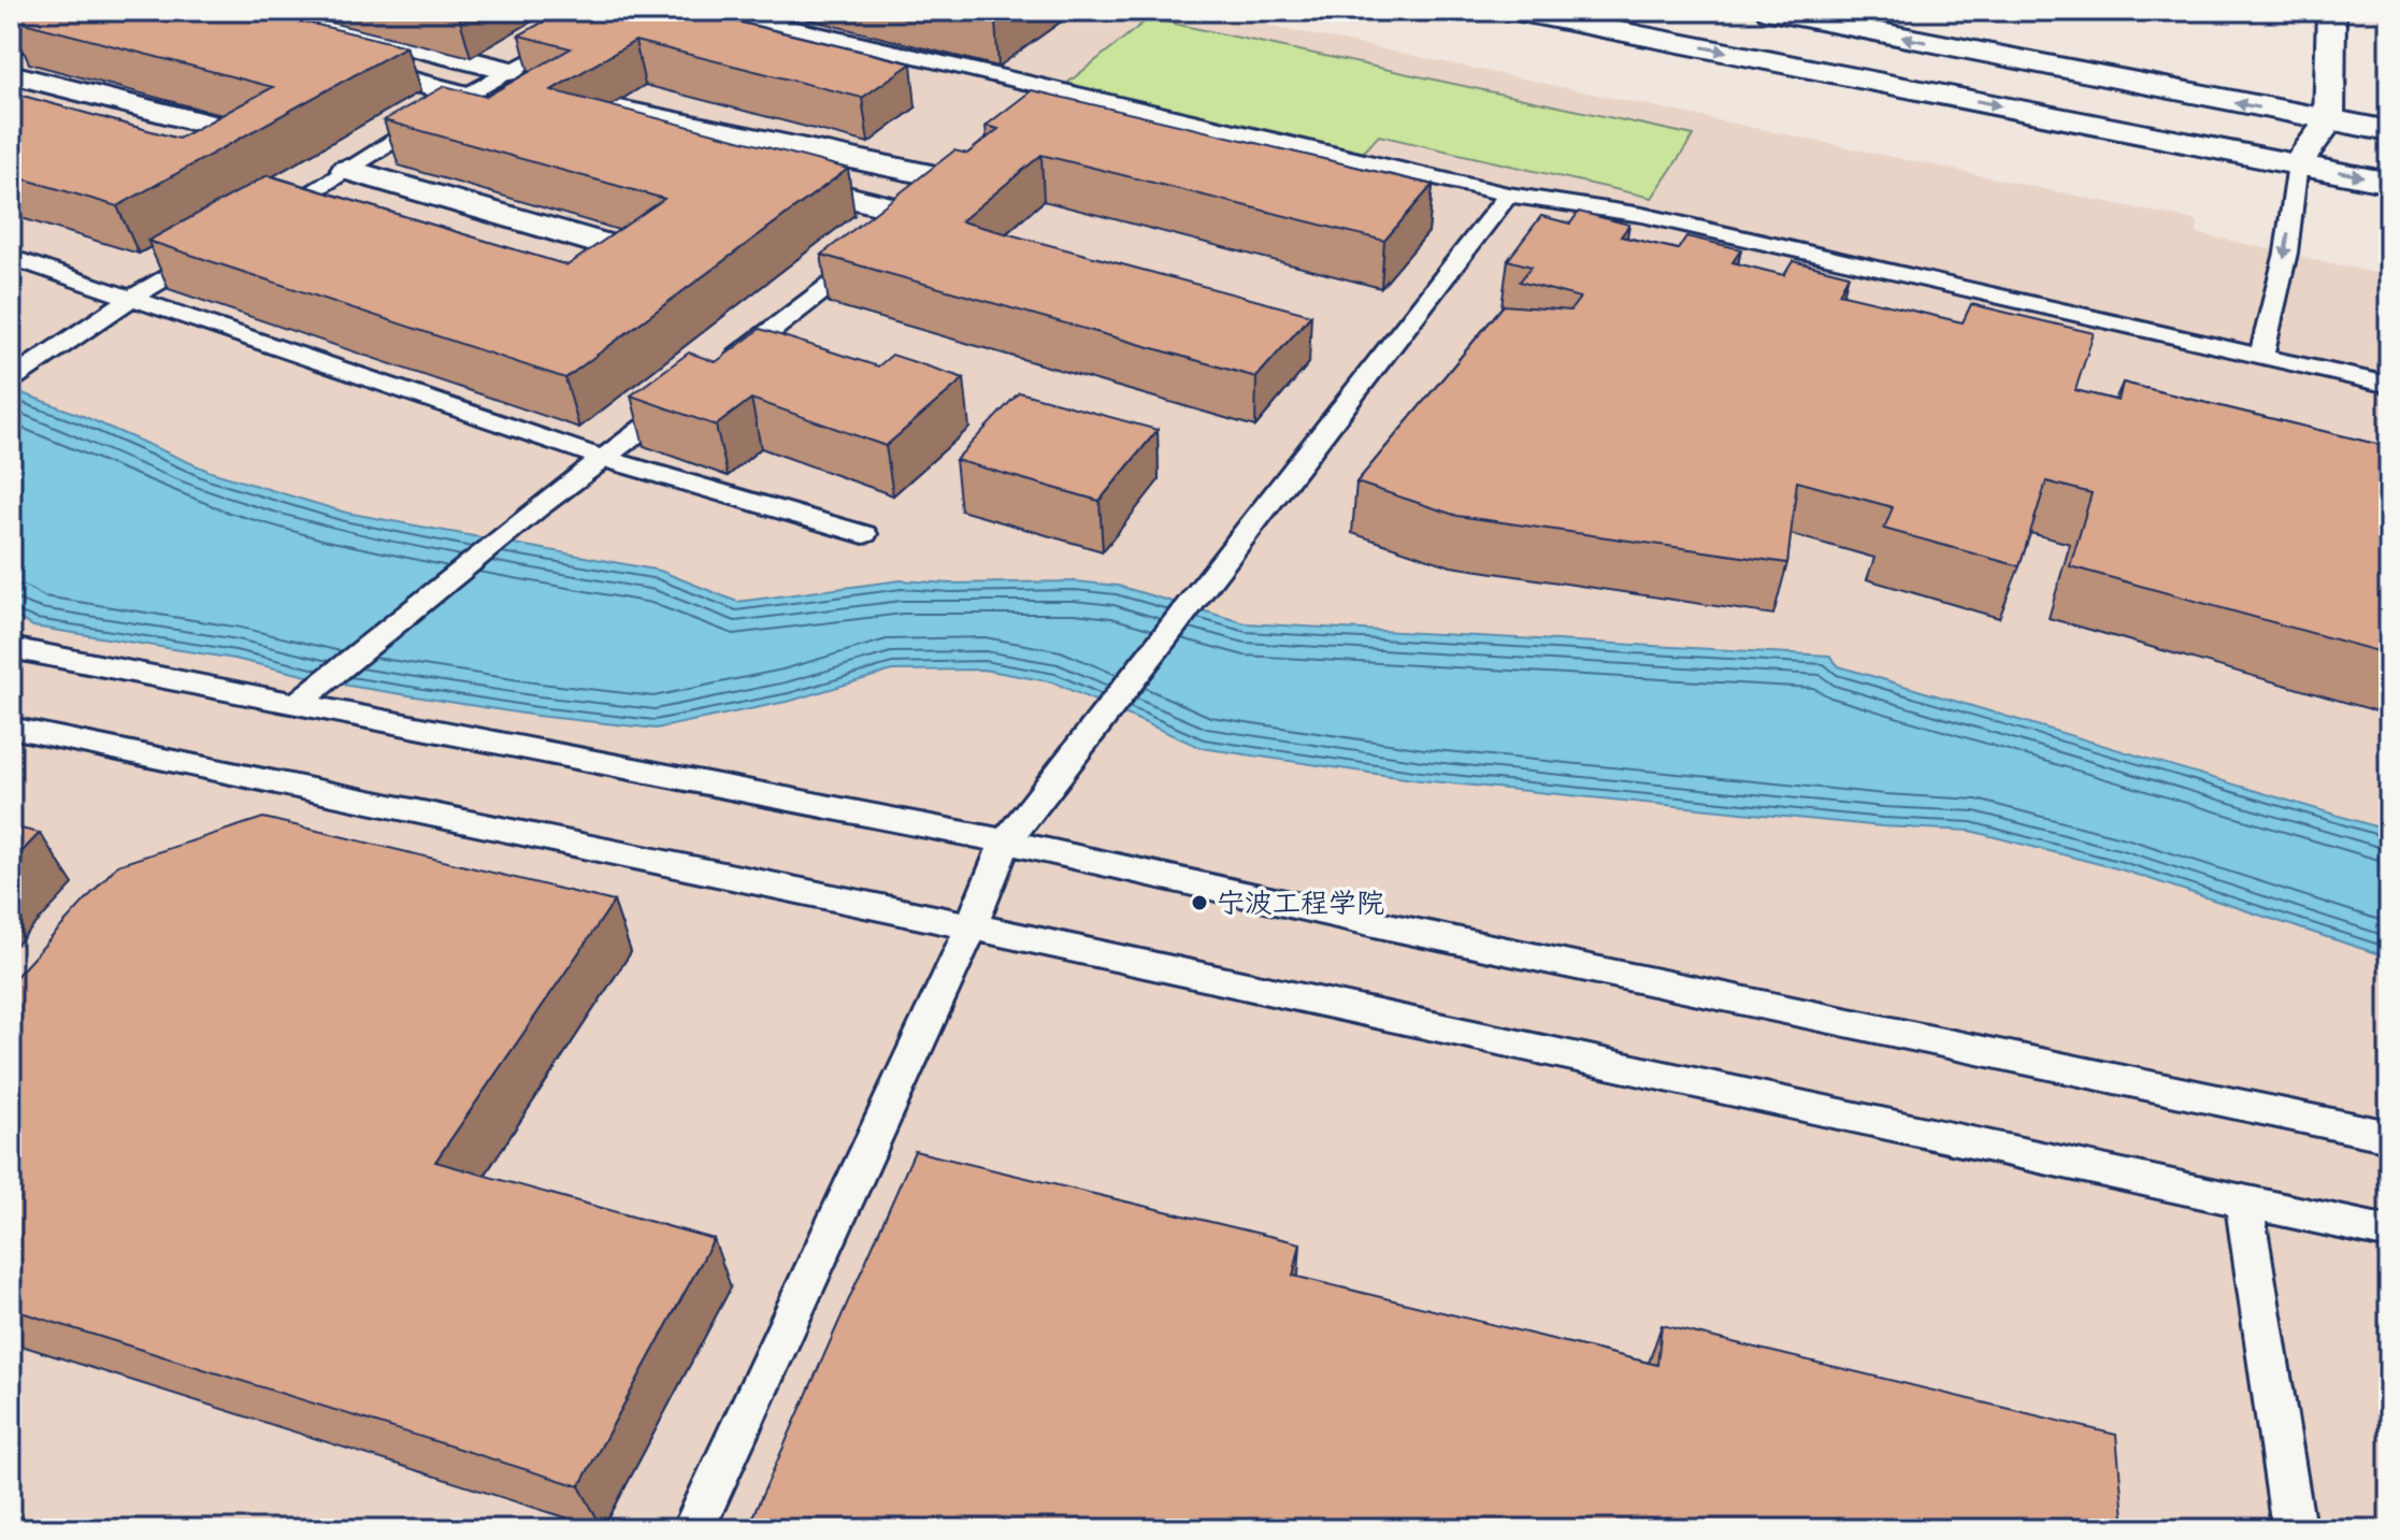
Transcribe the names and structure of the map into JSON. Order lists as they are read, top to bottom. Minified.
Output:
{"places":["宁波工程学院"]}
